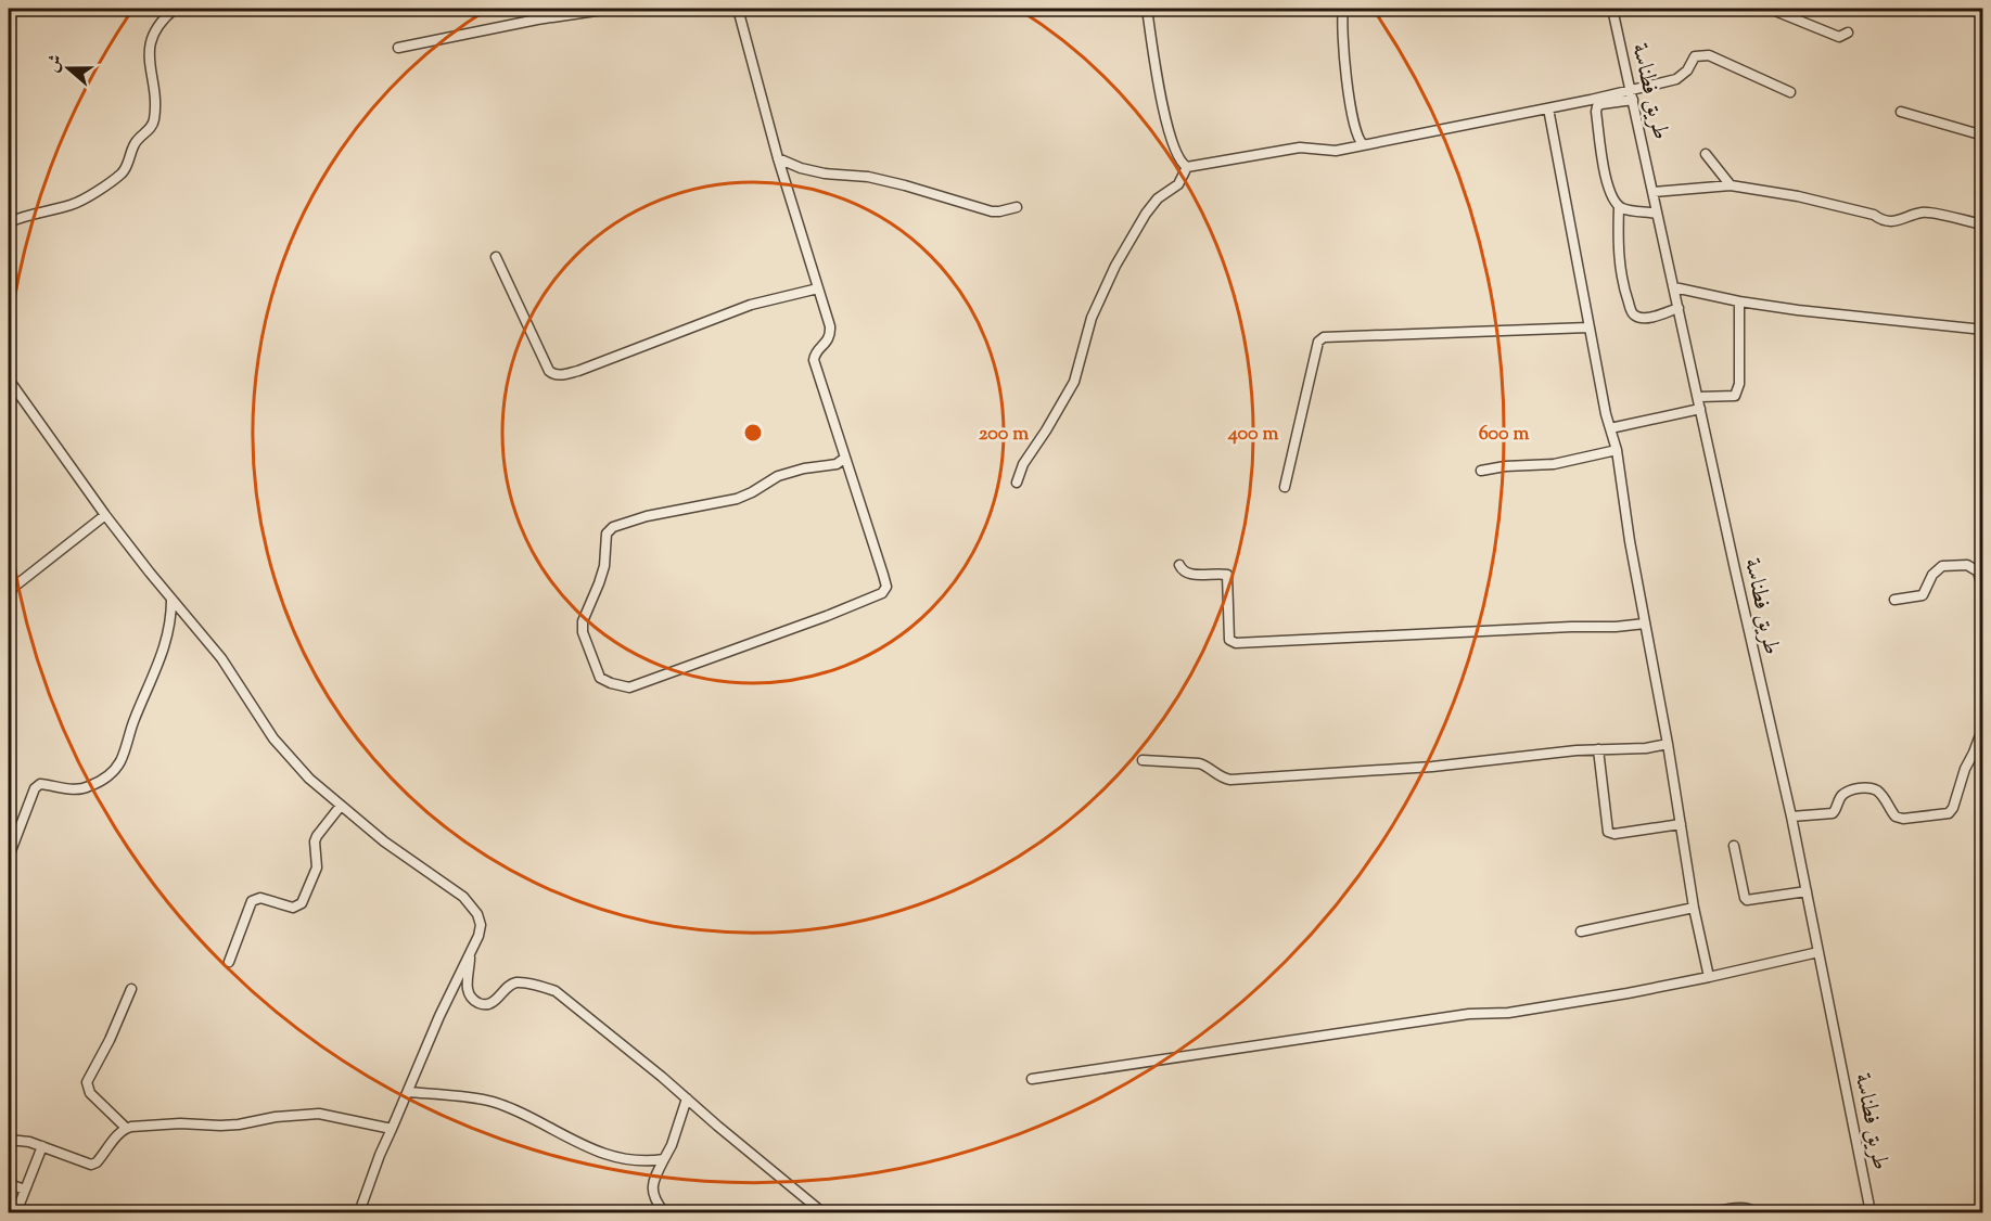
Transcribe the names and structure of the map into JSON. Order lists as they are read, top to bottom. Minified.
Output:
{"streets":{"street":["طريق فطناسة"]},"north":"left","rings":["200 m","400 m","600 m"]}
